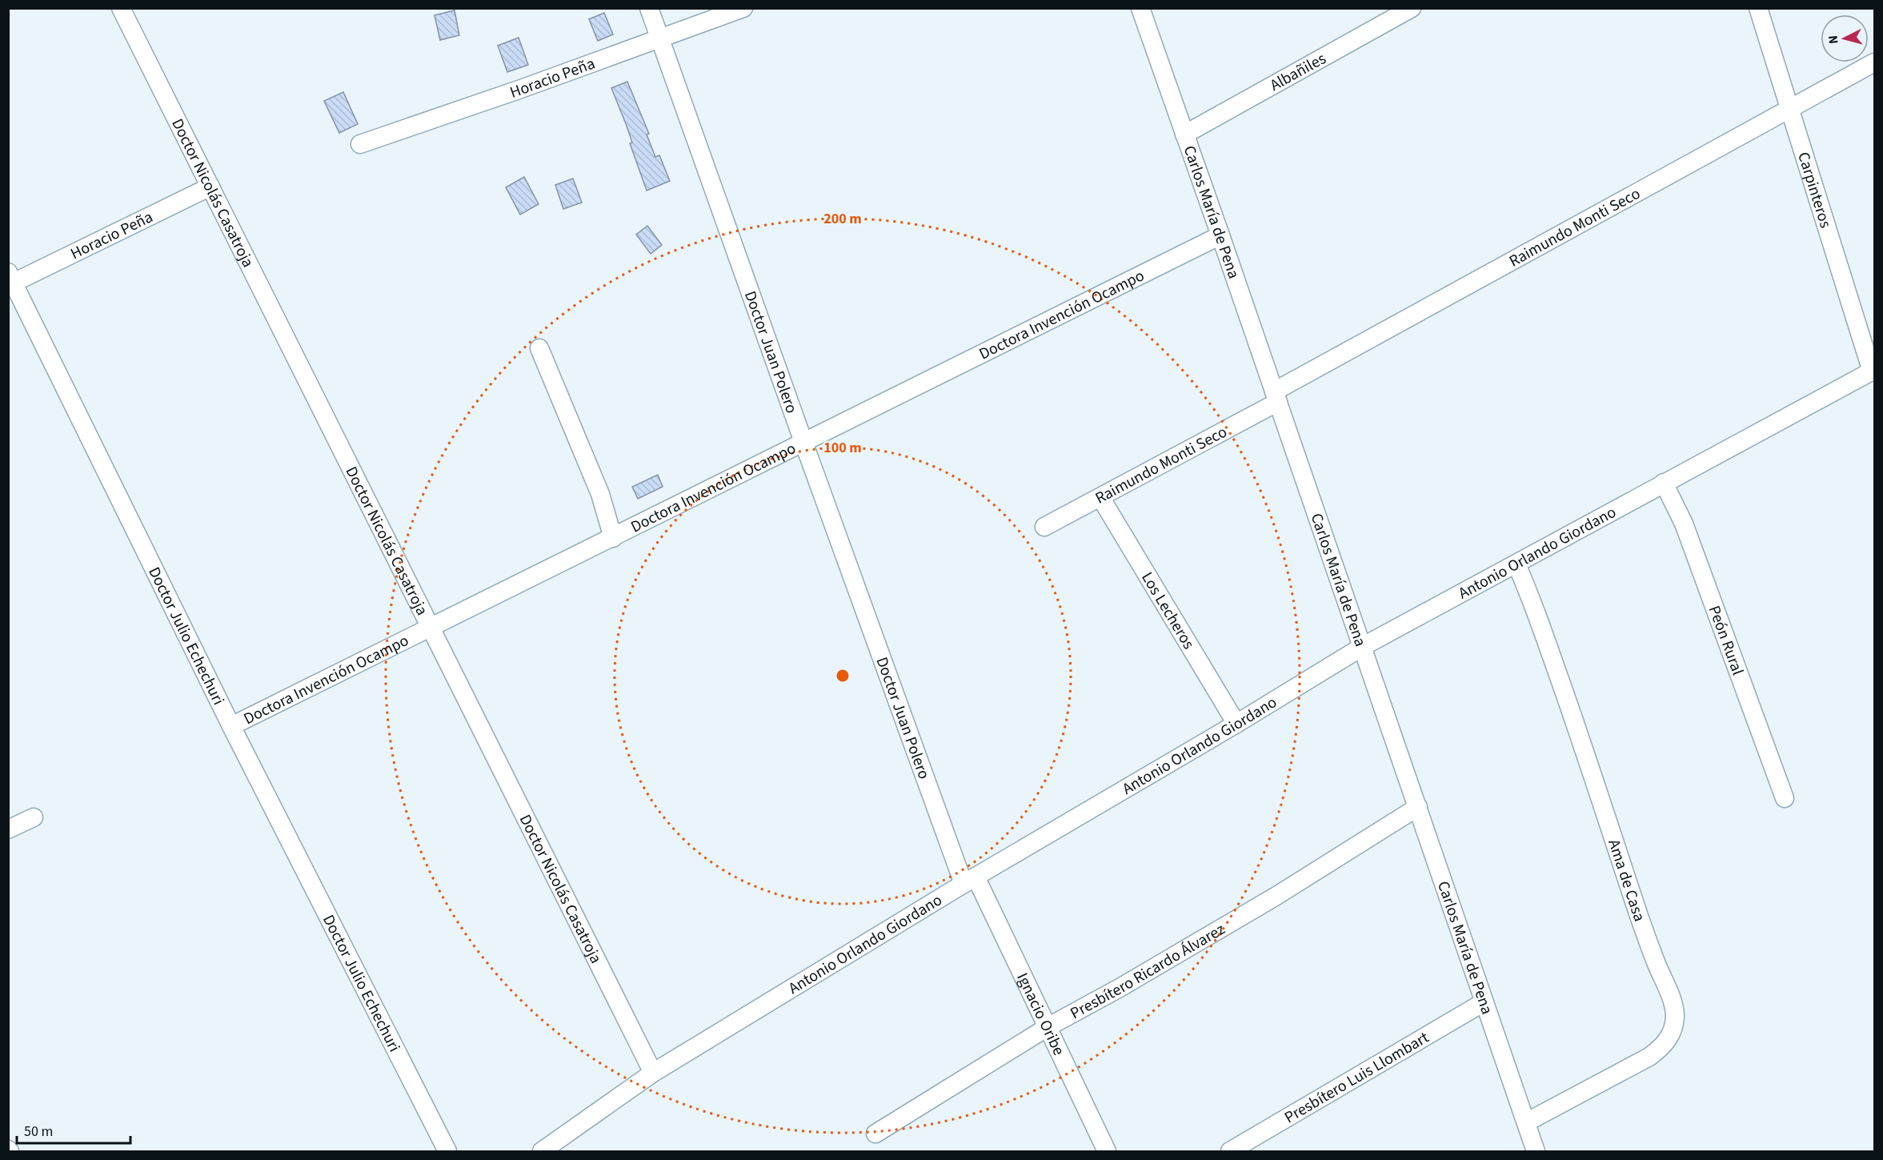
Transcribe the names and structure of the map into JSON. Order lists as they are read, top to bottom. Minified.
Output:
{"streets":{"street":["Albañiles","Horacio Peña","Carpinteros","Doctor Nicolás Casatroja","Carlos María de Pena","Raimundo Monti Seco","Doctora Invención Ocampo","Doctor Juan Polero","Antonio Orlando Giordano","Los Lecheros","Doctor Julio Echechuri","Peón Rural","Ama de Casa","Presbítero Ricardo Álvarez","Ignacio Oribe","Presbítero Luis Llombart"]},"crossings":[["Albañiles","Carlos María de Pena"],["Horacio Peña","Doctor Nicolás Casatroja"],["Horacio Peña","Doctor Juan Polero"],["Horacio Peña","Doctor Julio Echechuri"],["Carpinteros","Raimundo Monti Seco"],["Carpinteros","Antonio Orlando Giordano"],["Doctor Nicolás Casatroja","Doctora Invención Ocampo"],["Doctor Nicolás Casatroja","Antonio Orlando Giordano"],["Carlos María de Pena","Raimundo Monti Seco"],["Carlos María de Pena","Doctora Invención Ocampo"],["Carlos María de Pena","Antonio Orlando Giordano"],["Carlos María de Pena","Ama de Casa"],["Carlos María de Pena","Presbítero Ricardo Álvarez"],["Carlos María de Pena","Presbítero Luis Llombart"],["Raimundo Monti Seco","Los Lecheros"],["Doctora Invención Ocampo","Doctor Juan Polero"],["Doctora Invención Ocampo","Doctor Julio Echechuri"],["Doctor Juan Polero","Antonio Orlando Giordano"],["Doctor Juan Polero","Ignacio Oribe"],["Antonio Orlando Giordano","Los Lecheros"],["Antonio Orlando Giordano","Peón Rural"],["Antonio Orlando Giordano","Ama de Casa"],["Antonio Orlando Giordano","Ignacio Oribe"],["Presbítero Ricardo Álvarez","Ignacio Oribe"]],"scale_bar":"50 m","north":"left","rings":["200 m","100 m"]}
